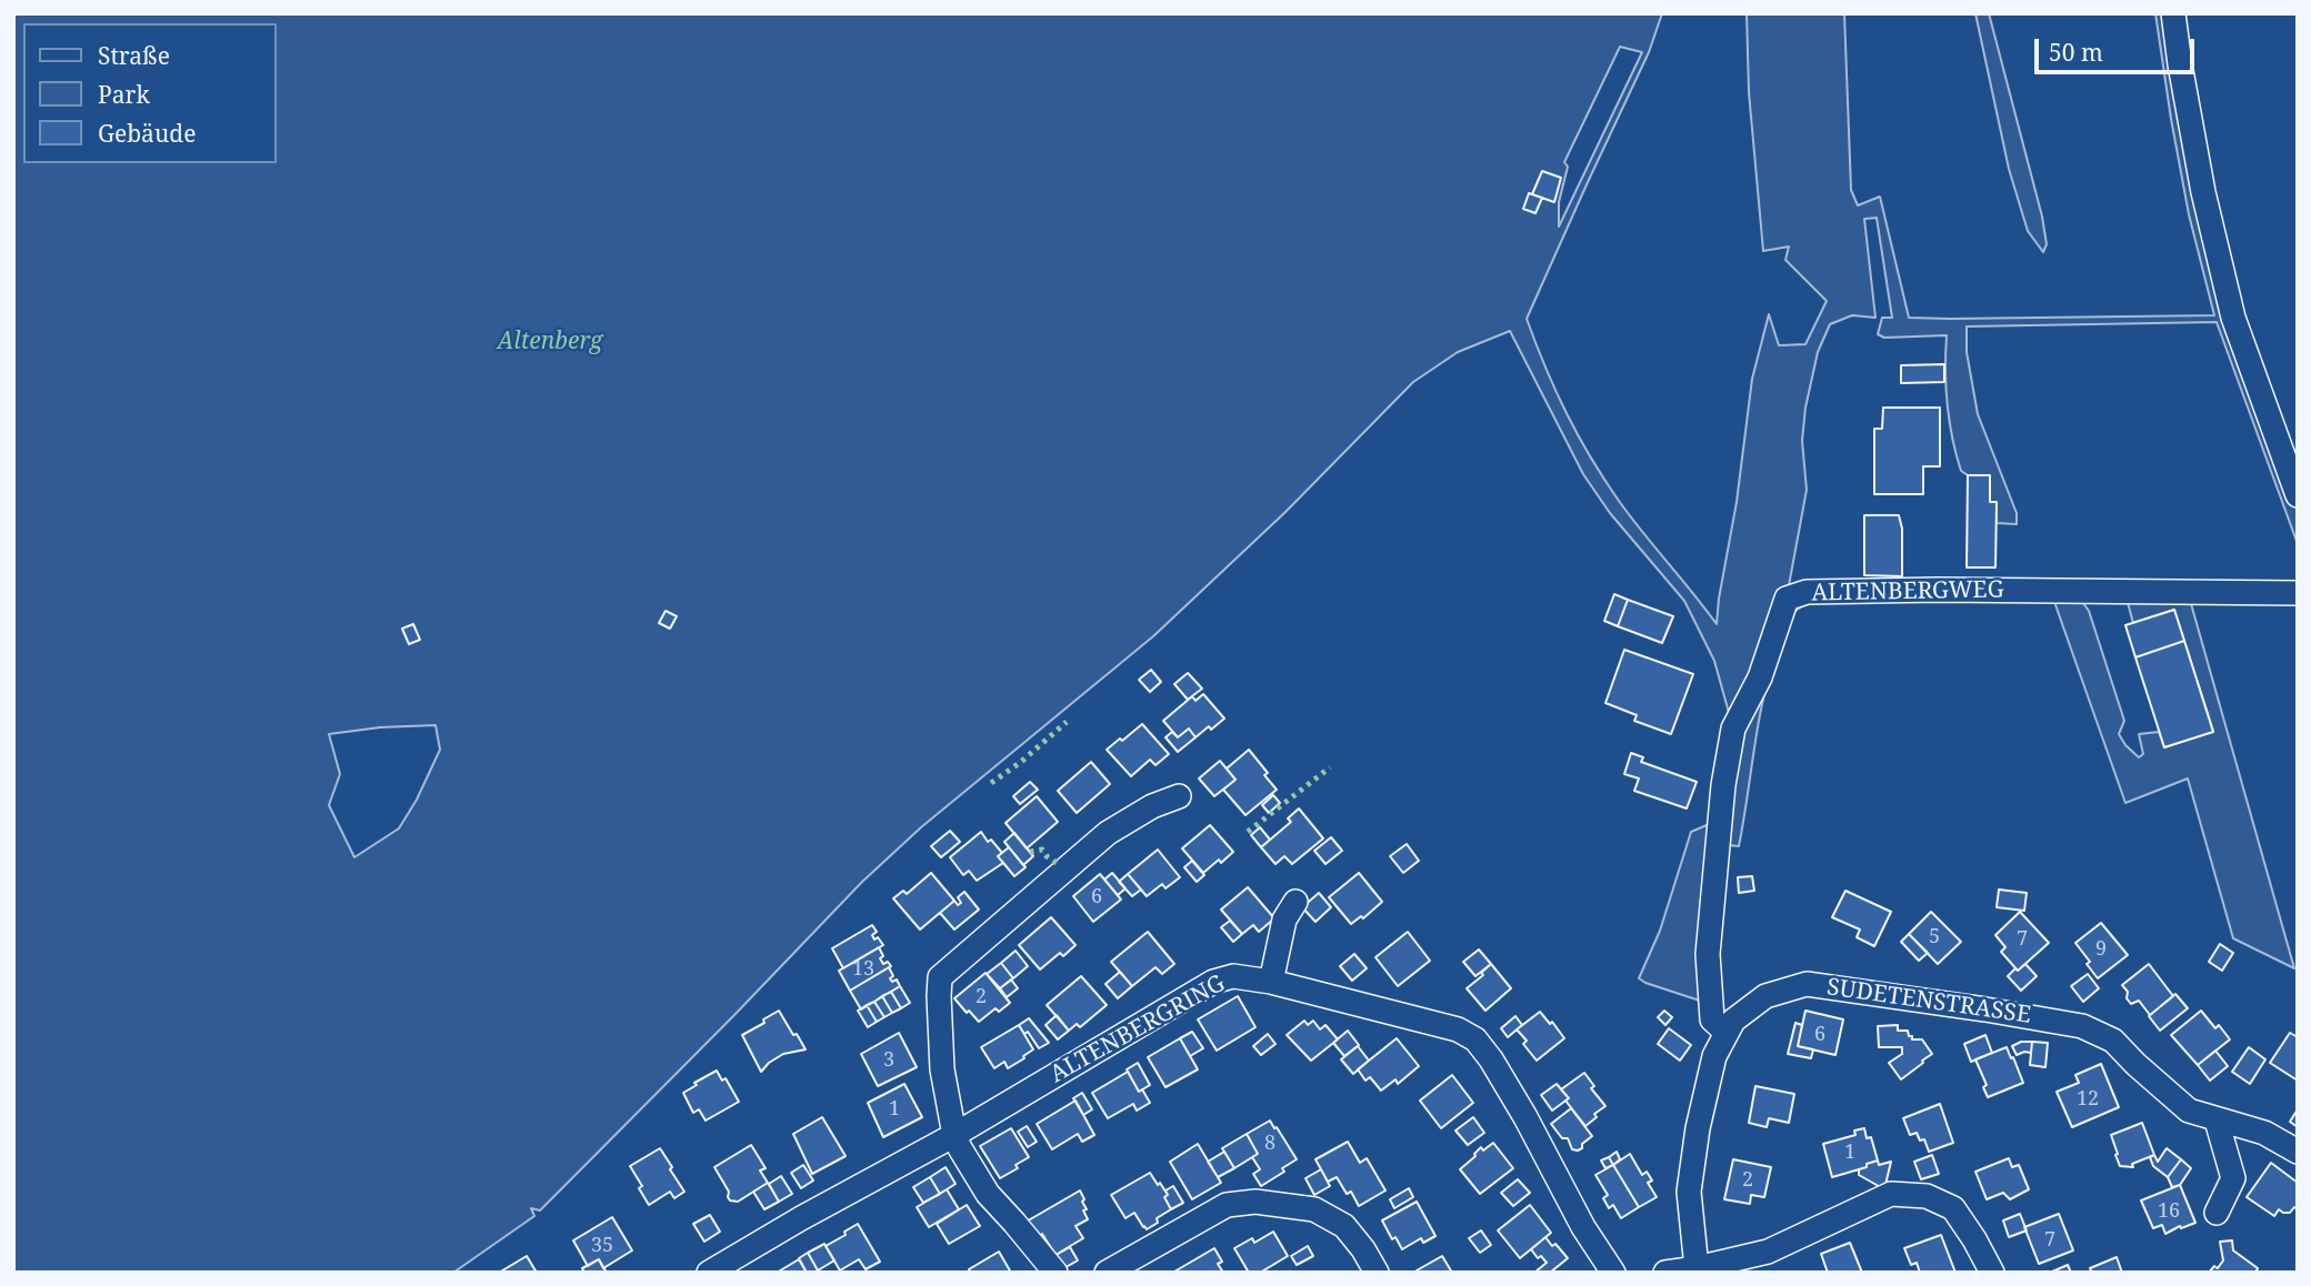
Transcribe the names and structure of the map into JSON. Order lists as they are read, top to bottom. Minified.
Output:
{"streets":{"street":["ALTENBERGWEG","SUDETENSTRASSE","ALTENBERGRING"]},"crossings":[["ALTENBERGWEG","SUDETENSTRASSE"]],"parks":["Altenberg"],"house_numbers":["6","5","7","9","13","2","6","3","12","1","8","1","2","16","7","35"],"legend":["Straße","Park","Gebäude"],"scale_bar":"50 m"}
